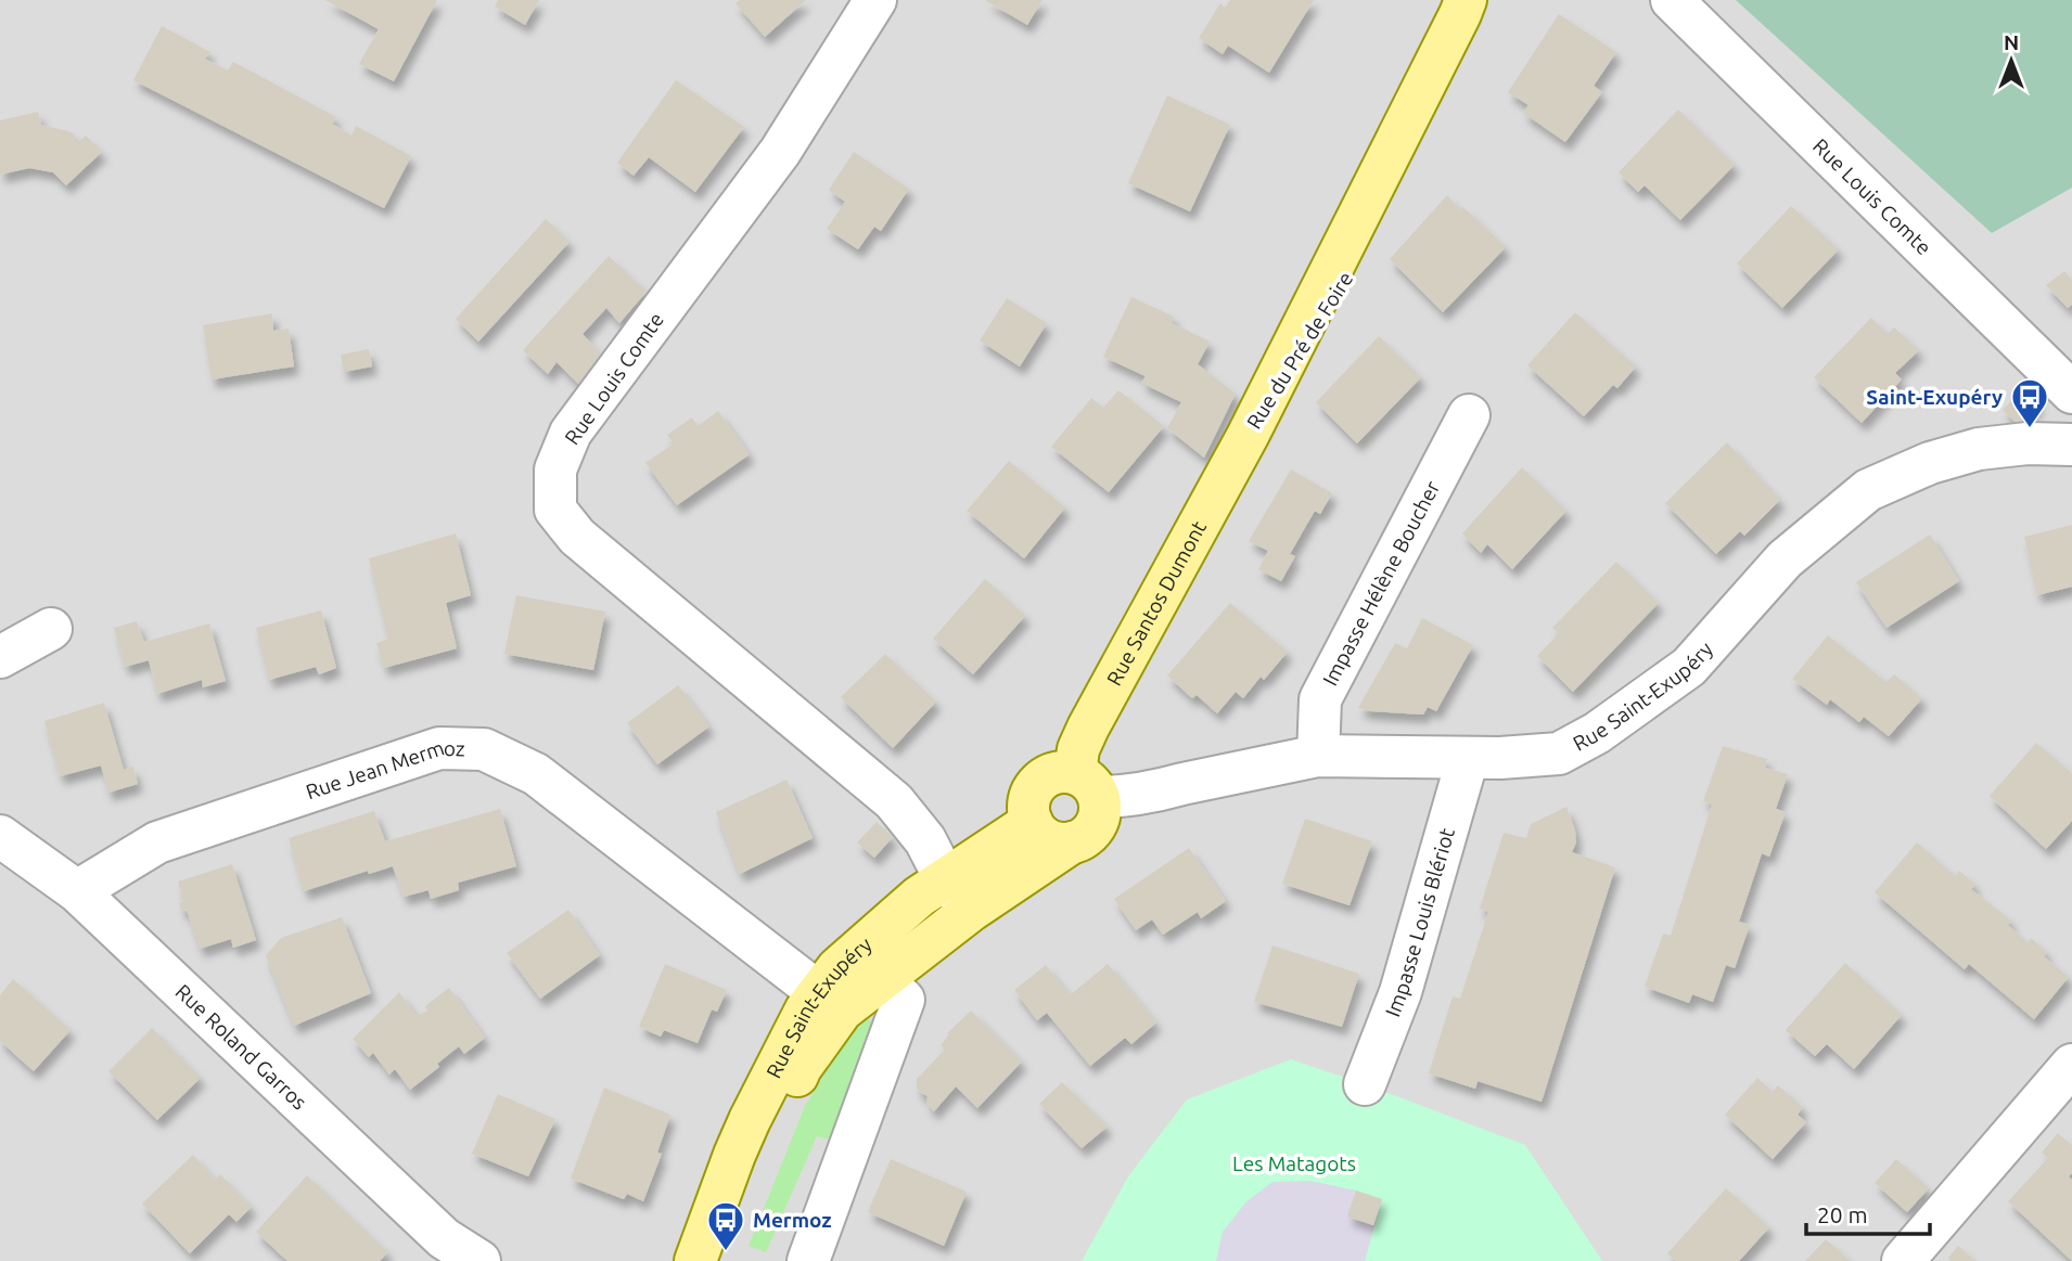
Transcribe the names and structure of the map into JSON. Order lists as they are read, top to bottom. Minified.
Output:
{"streets":{"main road":["Rue du Pré de Foire","Rue Santos Dumont","Rue Saint-Exupéry"],"street":["Rue Louis Comte","Impasse Hélène Boucher","Rue Jean Mermoz","Impasse Louis Blériot","Rue Roland Garros"]},"crossings":[["Rue Louis Comte","Rue Saint-Exupéry"],["Rue du Pré de Foire","Rue Santos Dumont"],["Impasse Hélène Boucher","Rue Saint-Exupéry"],["Rue Santos Dumont","Rue Saint-Exupéry"],["Rue Saint-Exupéry","Rue Jean Mermoz"],["Rue Saint-Exupéry","Impasse Louis Blériot"],["Rue Jean Mermoz","Rue Roland Garros"]],"parks":["Les Matagots"],"places":{"bus stop":["Saint-Exupéry","Mermoz"]},"scale_bar":"20 m","north":"top"}
